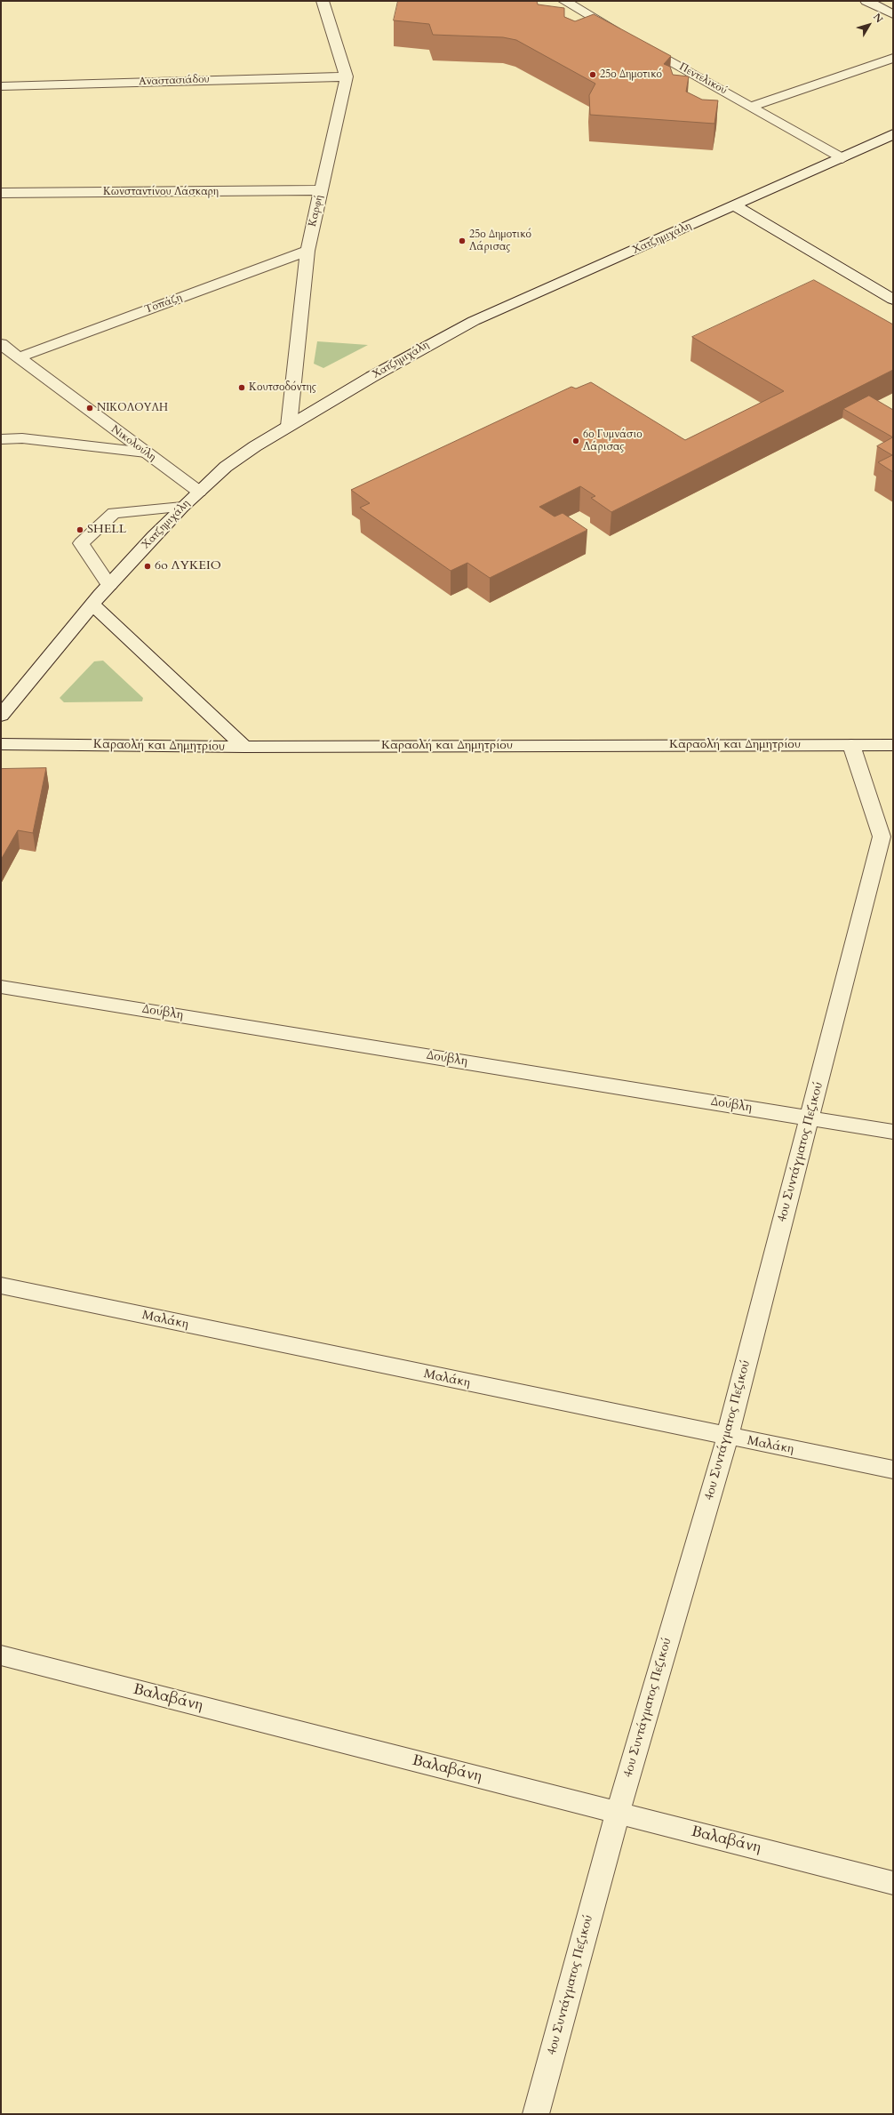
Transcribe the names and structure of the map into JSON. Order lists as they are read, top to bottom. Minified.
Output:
{"streets":{"street":["Πεντελικού","Αναστασιάδου","Κωνσταντίνου Λάσκαρη","Καρφή","Χατζημιχάλη","Τοπάζη","Νικολούλη","Καραολή και Δημητρίου","Δούβλη","4ου Συντάγματος Πεζικού","Μαλάκη","Βαλαβάνη"]},"crossings":[["Πεντελικού","Χατζημιχάλη"],["Αναστασιάδου","Καρφή"],["Κωνσταντίνου Λάσκαρη","Καρφή"],["Καρφή","Χατζημιχάλη"],["Καρφή","Τοπάζη"],["Χατζημιχάλη","Νικολούλη"],["Τοπάζη","Νικολούλη"],["Καραολή και Δημητρίου","4ου Συντάγματος Πεζικού"],["Δούβλη","4ου Συντάγματος Πεζικού"],["4ου Συντάγματος Πεζικού","Μαλάκη"],["4ου Συντάγματος Πεζικού","Βαλαβάνη"]],"places":["25ο Δημοτικό","25ο Δημοτικό Λάρισας","Κουτσοδόντης","ΝΙΚΟΛΟΥΛΗ","6ο Γυμνάσιο Λάρισας","SHELL","6o ΛΥΚΕΙΟ"],"north":"top right"}
